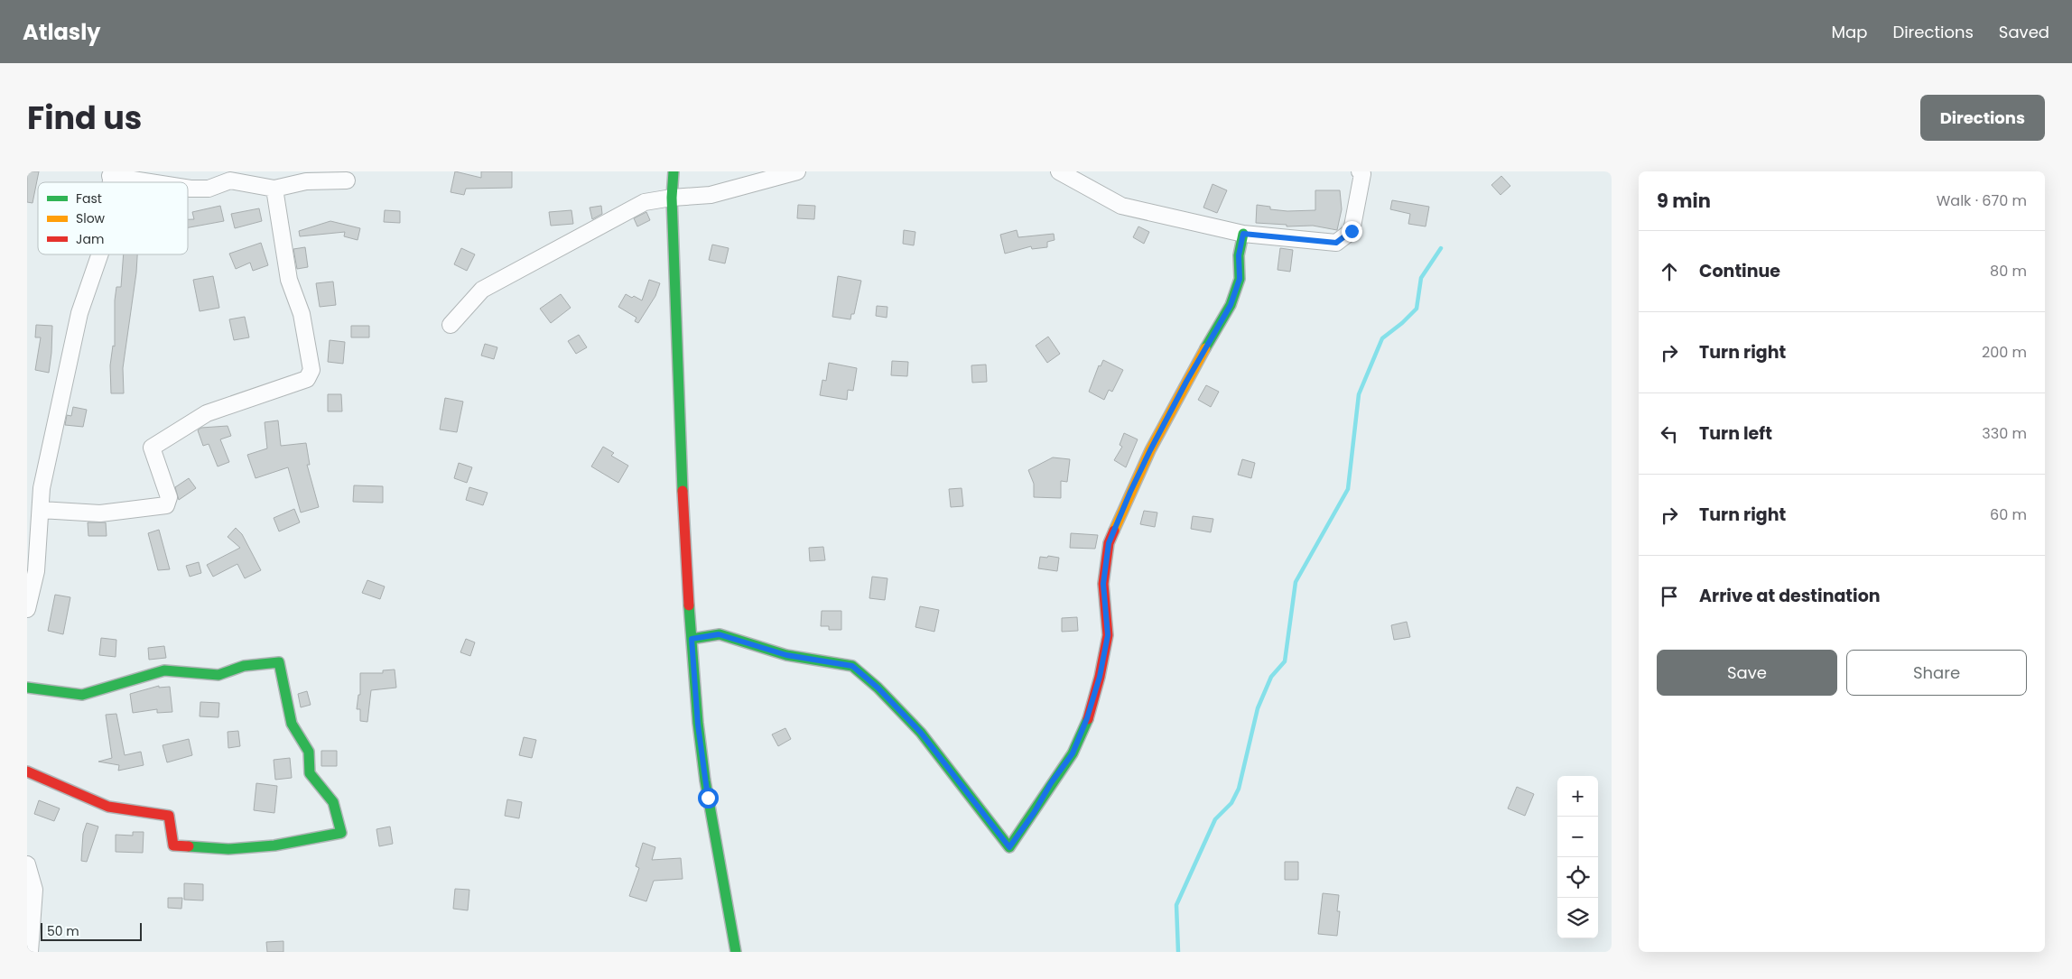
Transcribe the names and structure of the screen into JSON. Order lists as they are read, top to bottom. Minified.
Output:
{"legend":["Fast","Slow","Jam"],"scale_bar":"50 m","page":{"header":"Atlasly","nav":["Map","Directions","Saved"],"title":"Find us","buttons":["Directions",["Save","Share"]],"heading":["9 min","Walk · 670 m"],"list":[["Continue","80 m"],["Turn right","200 m"],["Turn left","330 m"],["Turn right","60 m"],"Arrive at destination"],"map_buttons":["+","−"],"scale":"50 m"}}
